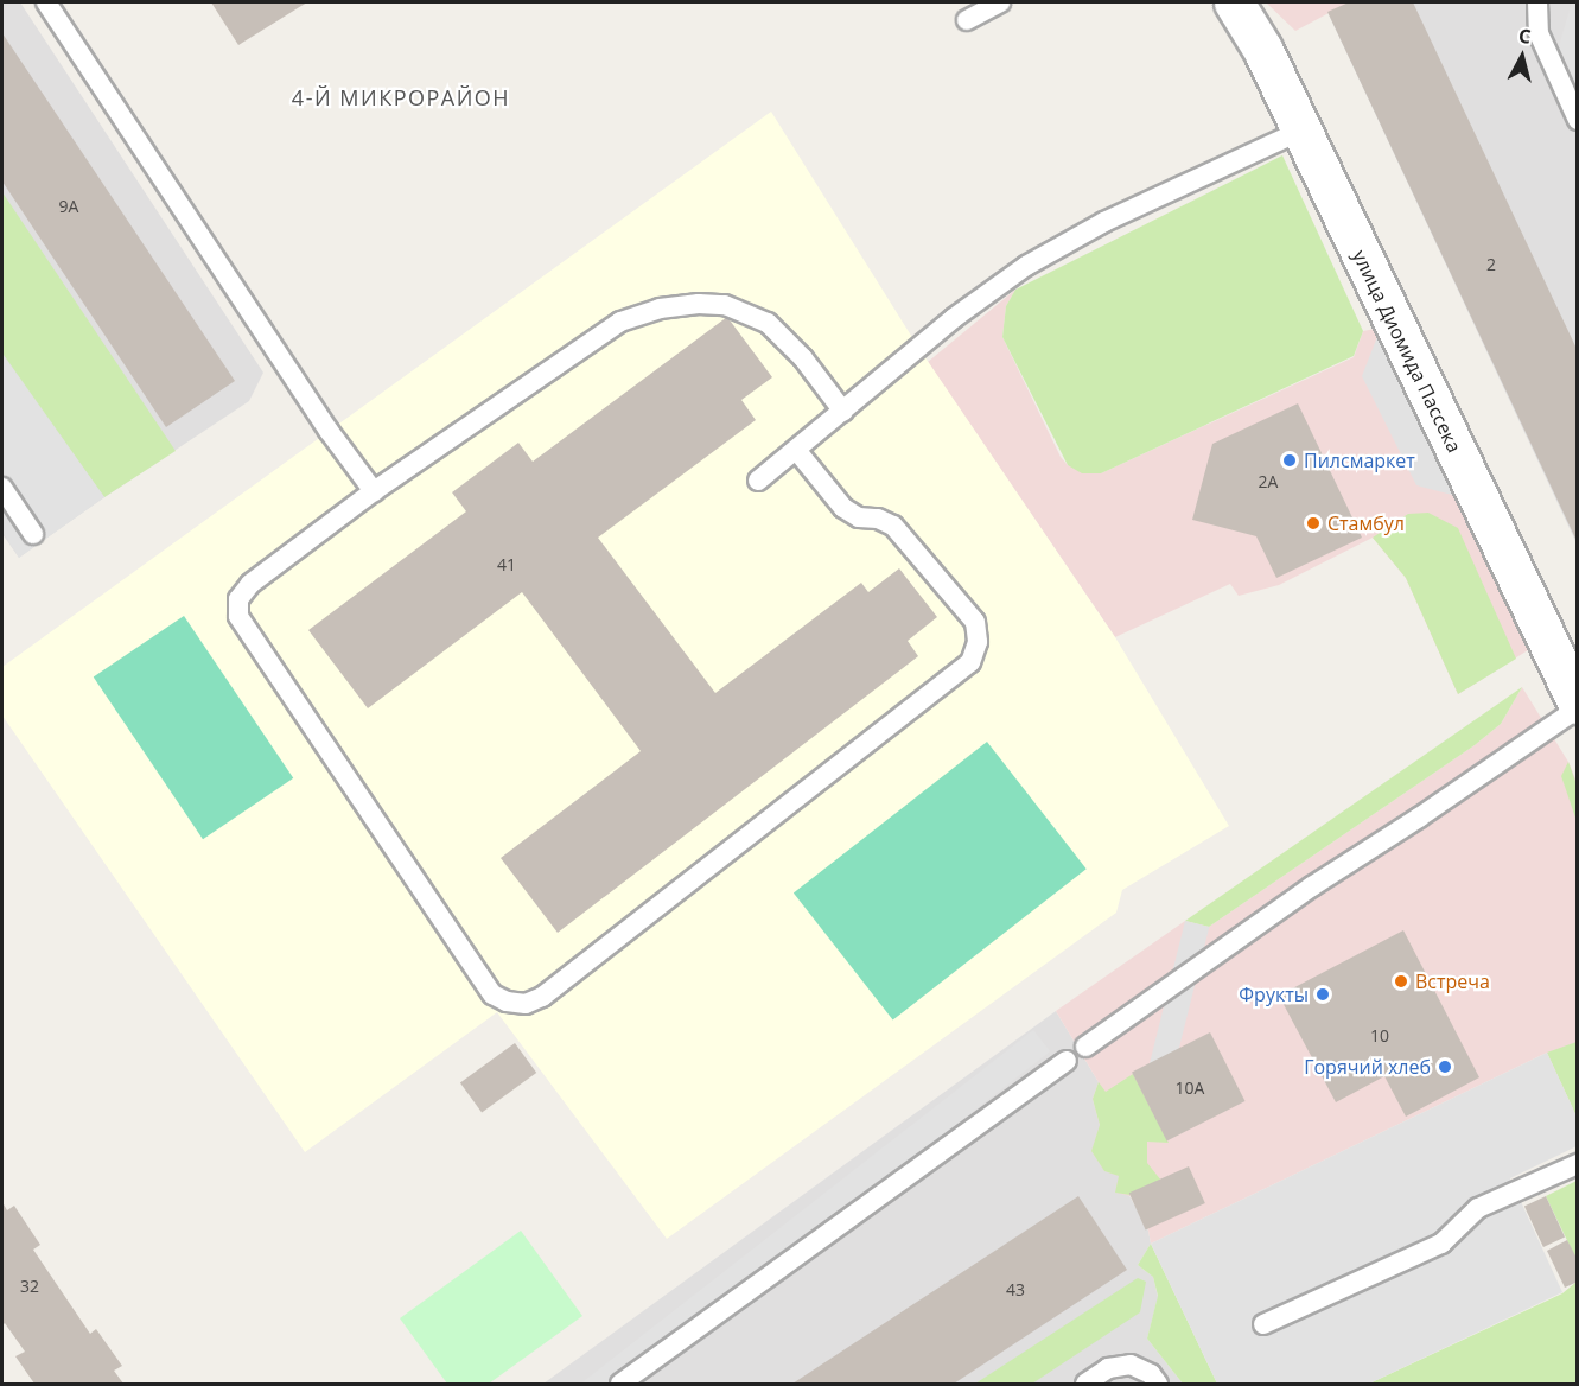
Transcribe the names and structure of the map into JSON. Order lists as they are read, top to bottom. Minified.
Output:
{"streets":{"street":["улица Диомида Пассека"]},"districts":["4-Й МИКРОРАЙОН"],"places":["Пилсмаркет","Стамбул","Встреча","Фрукты","Горячий хлеб"],"house_numbers":["9А","2","2А","41","10","10А","32","43"],"north":"top"}
